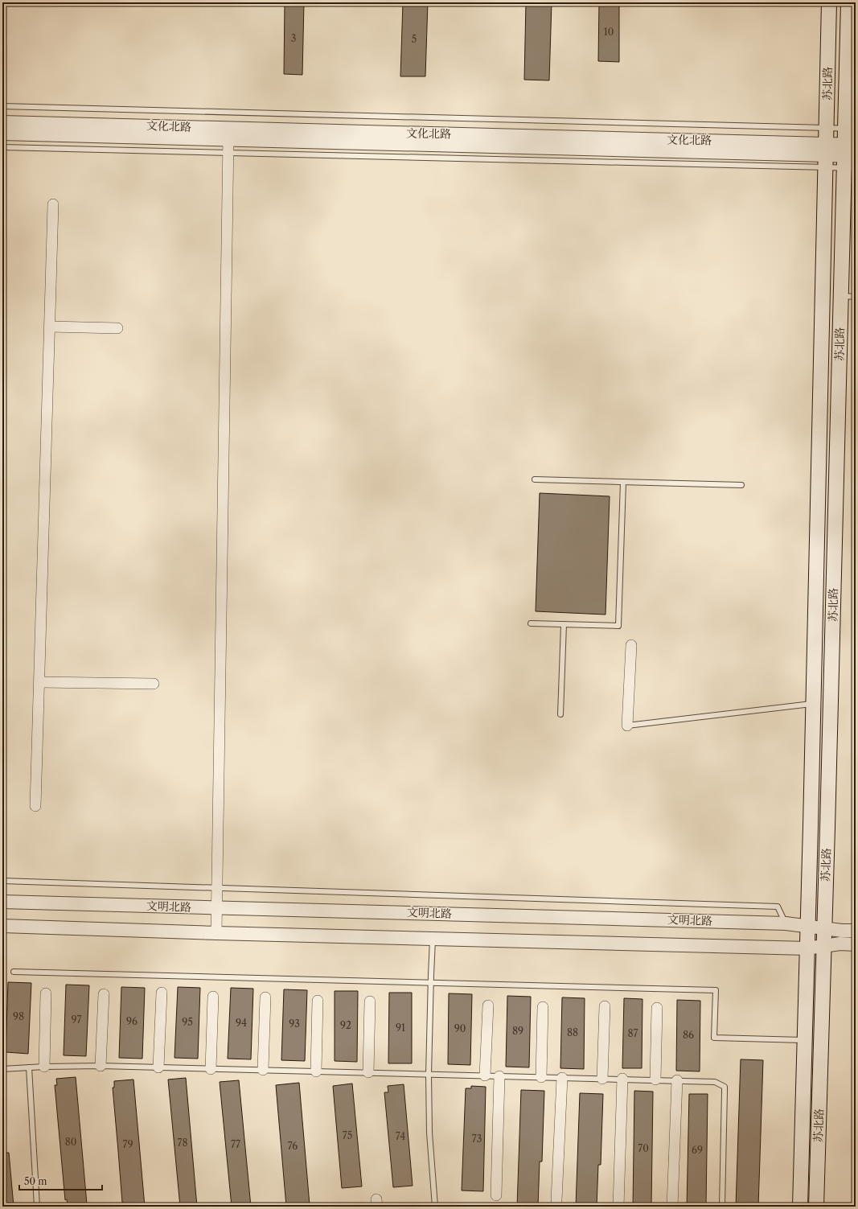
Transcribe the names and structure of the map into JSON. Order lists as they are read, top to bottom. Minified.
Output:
{"streets":{"main road":["苏北路"],"street":["文化北路","文明北路"]},"crossings":[["苏北路","文化北路"],["苏北路","文明北路"]],"house_numbers":["10","3","5","98","97","96","95","94","93","92","91","90","89","88","87","86","75","74","73","80","78","79","77","76","70","69"],"scale_bar":"50 m"}
